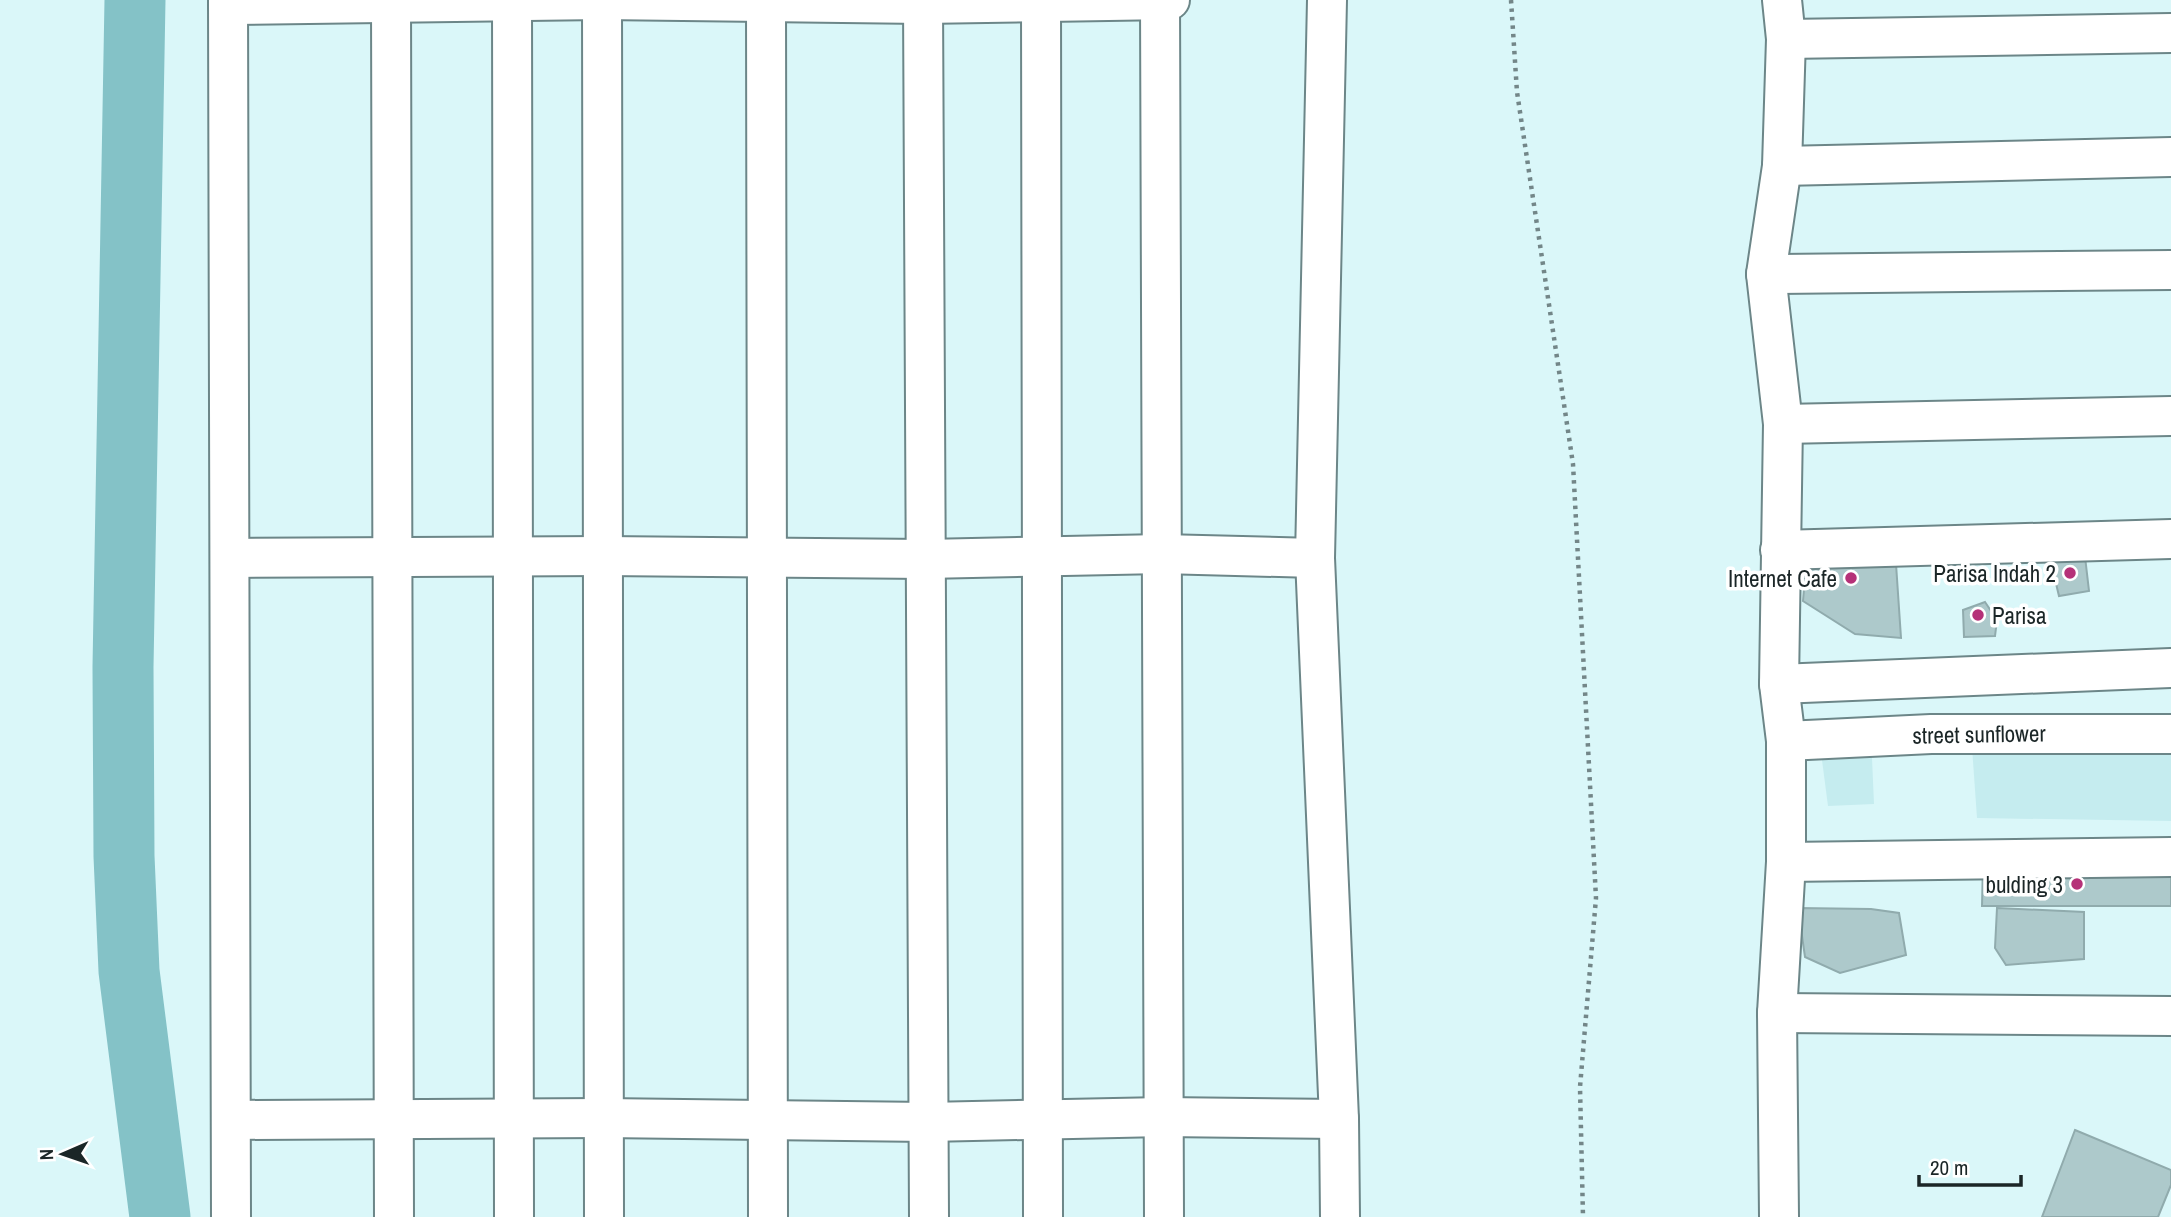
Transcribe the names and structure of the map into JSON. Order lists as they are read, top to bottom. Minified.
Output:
{"streets":{"street":["street sunflower"]},"places":["Parisa Indah 2","Internet Cafe","Parisa","bulding 3"],"scale_bar":"20 m","north":"left"}
